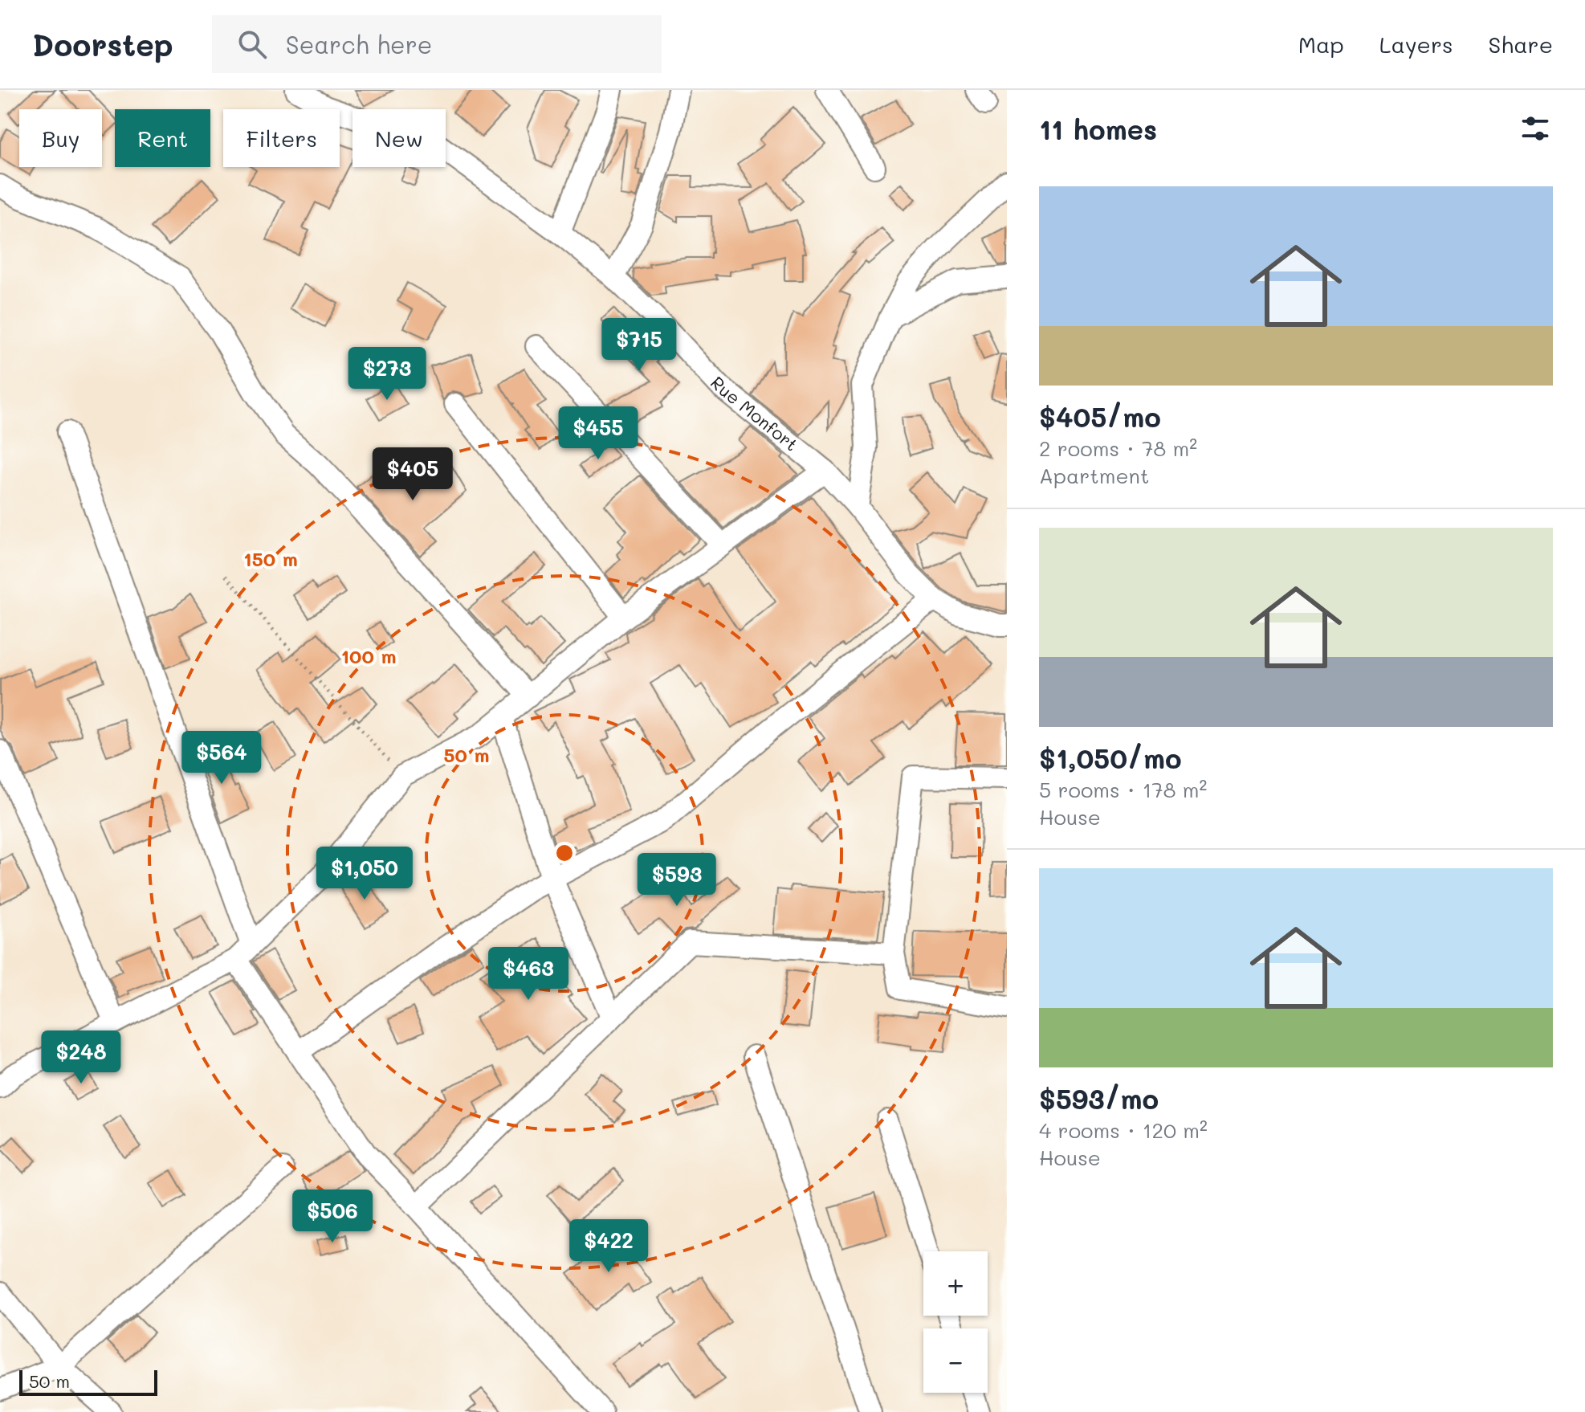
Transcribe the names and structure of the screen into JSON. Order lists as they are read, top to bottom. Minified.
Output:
{"streets":{"street":["Rue Monfort"]},"scale_bar":"50 m","page":{"header":"Doorstep","search":"Search here","nav":["Map","Layers","Share"],"heading":"11 homes","chip":["Buy","Rent","Filters","New"],"list":[{"name":"$405/mo","note":"2 rooms · 78 m² · Apartment"},{"name":"$1,050/mo","note":"5 rooms · 178 m² · House"},{"name":"$593/mo","note":"4 rooms · 120 m² · House"}],"price":["$715","$273","$455","$405","$564","$1,050","$593","$463","$248","$506","$422"],"map_buttons":["+","−"],"scale":"50 m"},"rings":["150 m","100 m","50 m"]}
